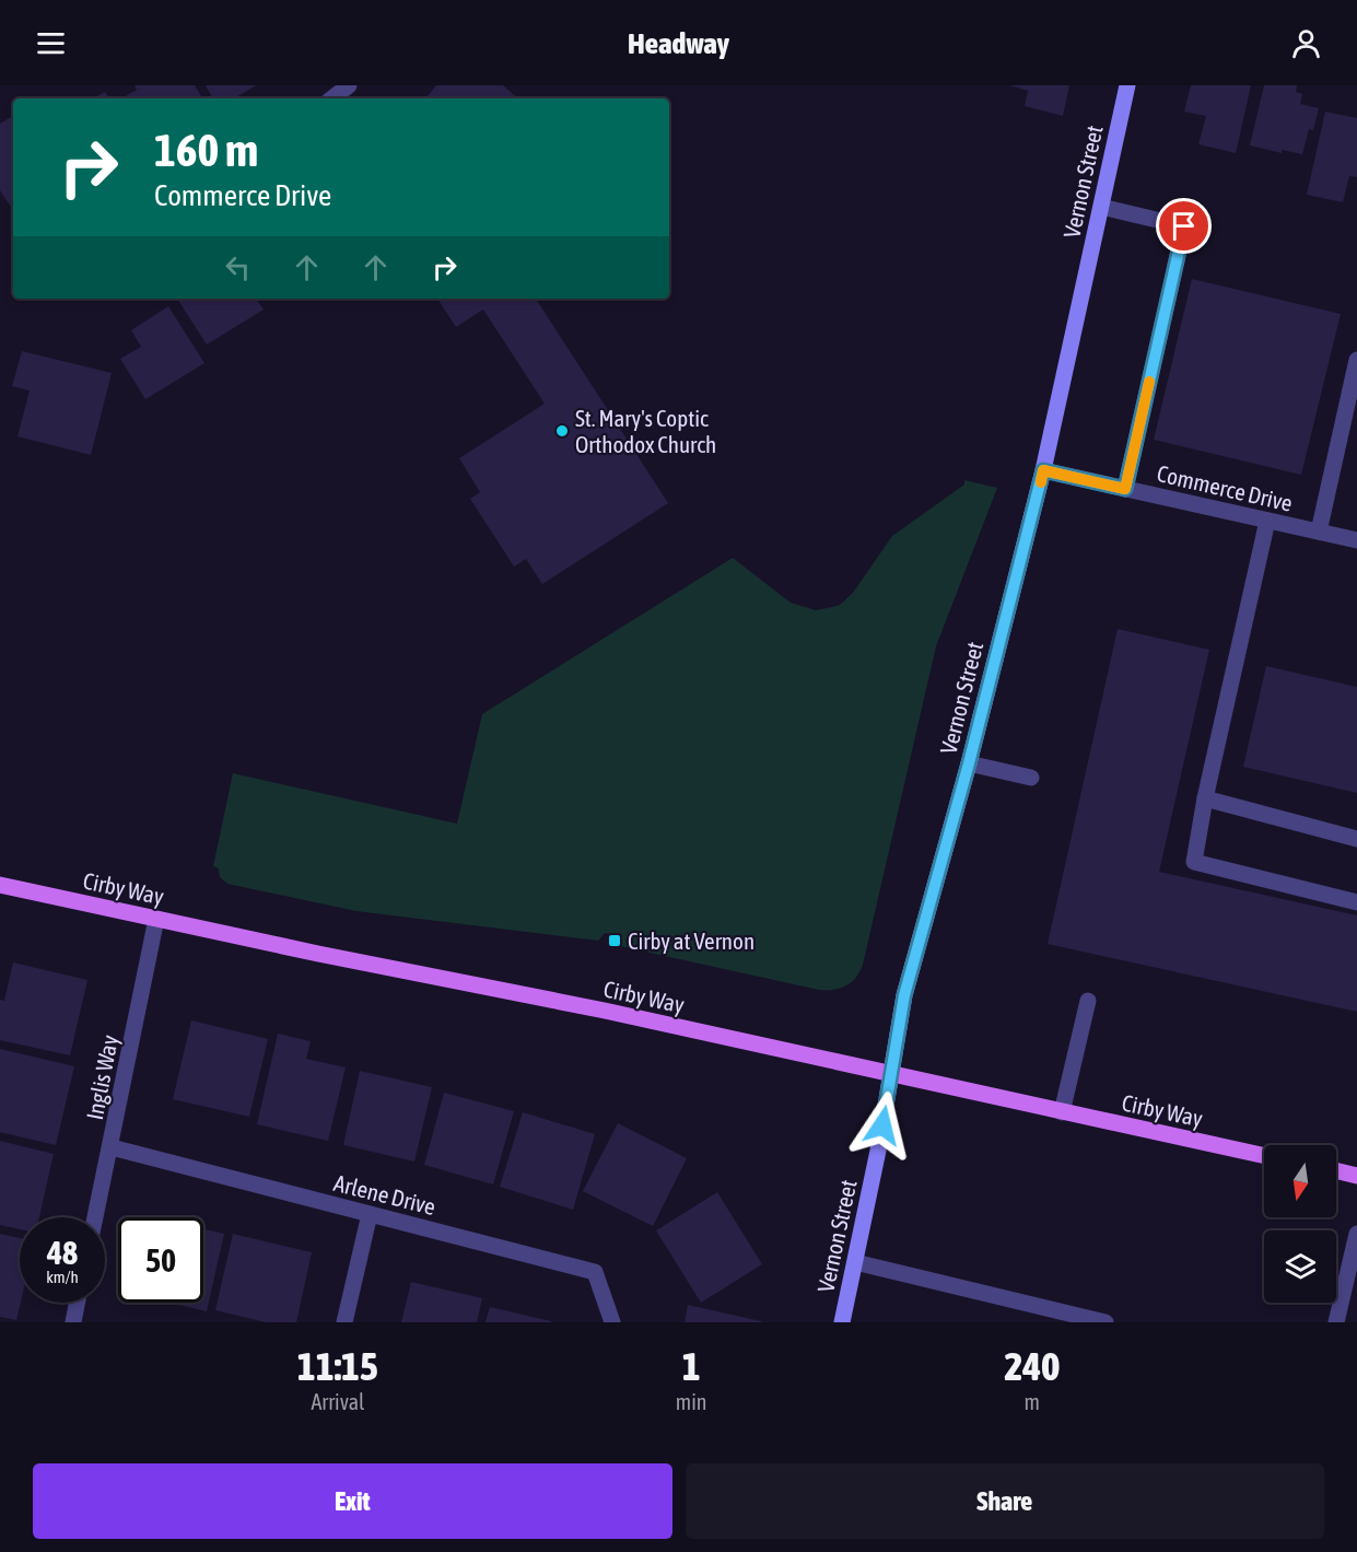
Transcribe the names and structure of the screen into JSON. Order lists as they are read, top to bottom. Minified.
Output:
{"streets":{"main road":["Cirby Way"],"street":["Vernon Street","Commerce Drive","Inglis Way","Arlene Drive"]},"crossings":[["Vernon Street","Commerce Drive"],["Vernon Street","Cirby Way"],["Cirby Way","Inglis Way"],["Inglis Way","Arlene Drive"]],"places":{"other":["St. Mary's Coptic Orthodox Church"],"transit":["Cirby at Vernon"]},"north":"bottom","page":{"header":"Headway","turn":["160 m","Commerce Drive"],"speed":"48 km/h","limit":"50","eta":["11:15","Arrival","1","min","240","m"],"buttons":["Exit","Share"]}}
